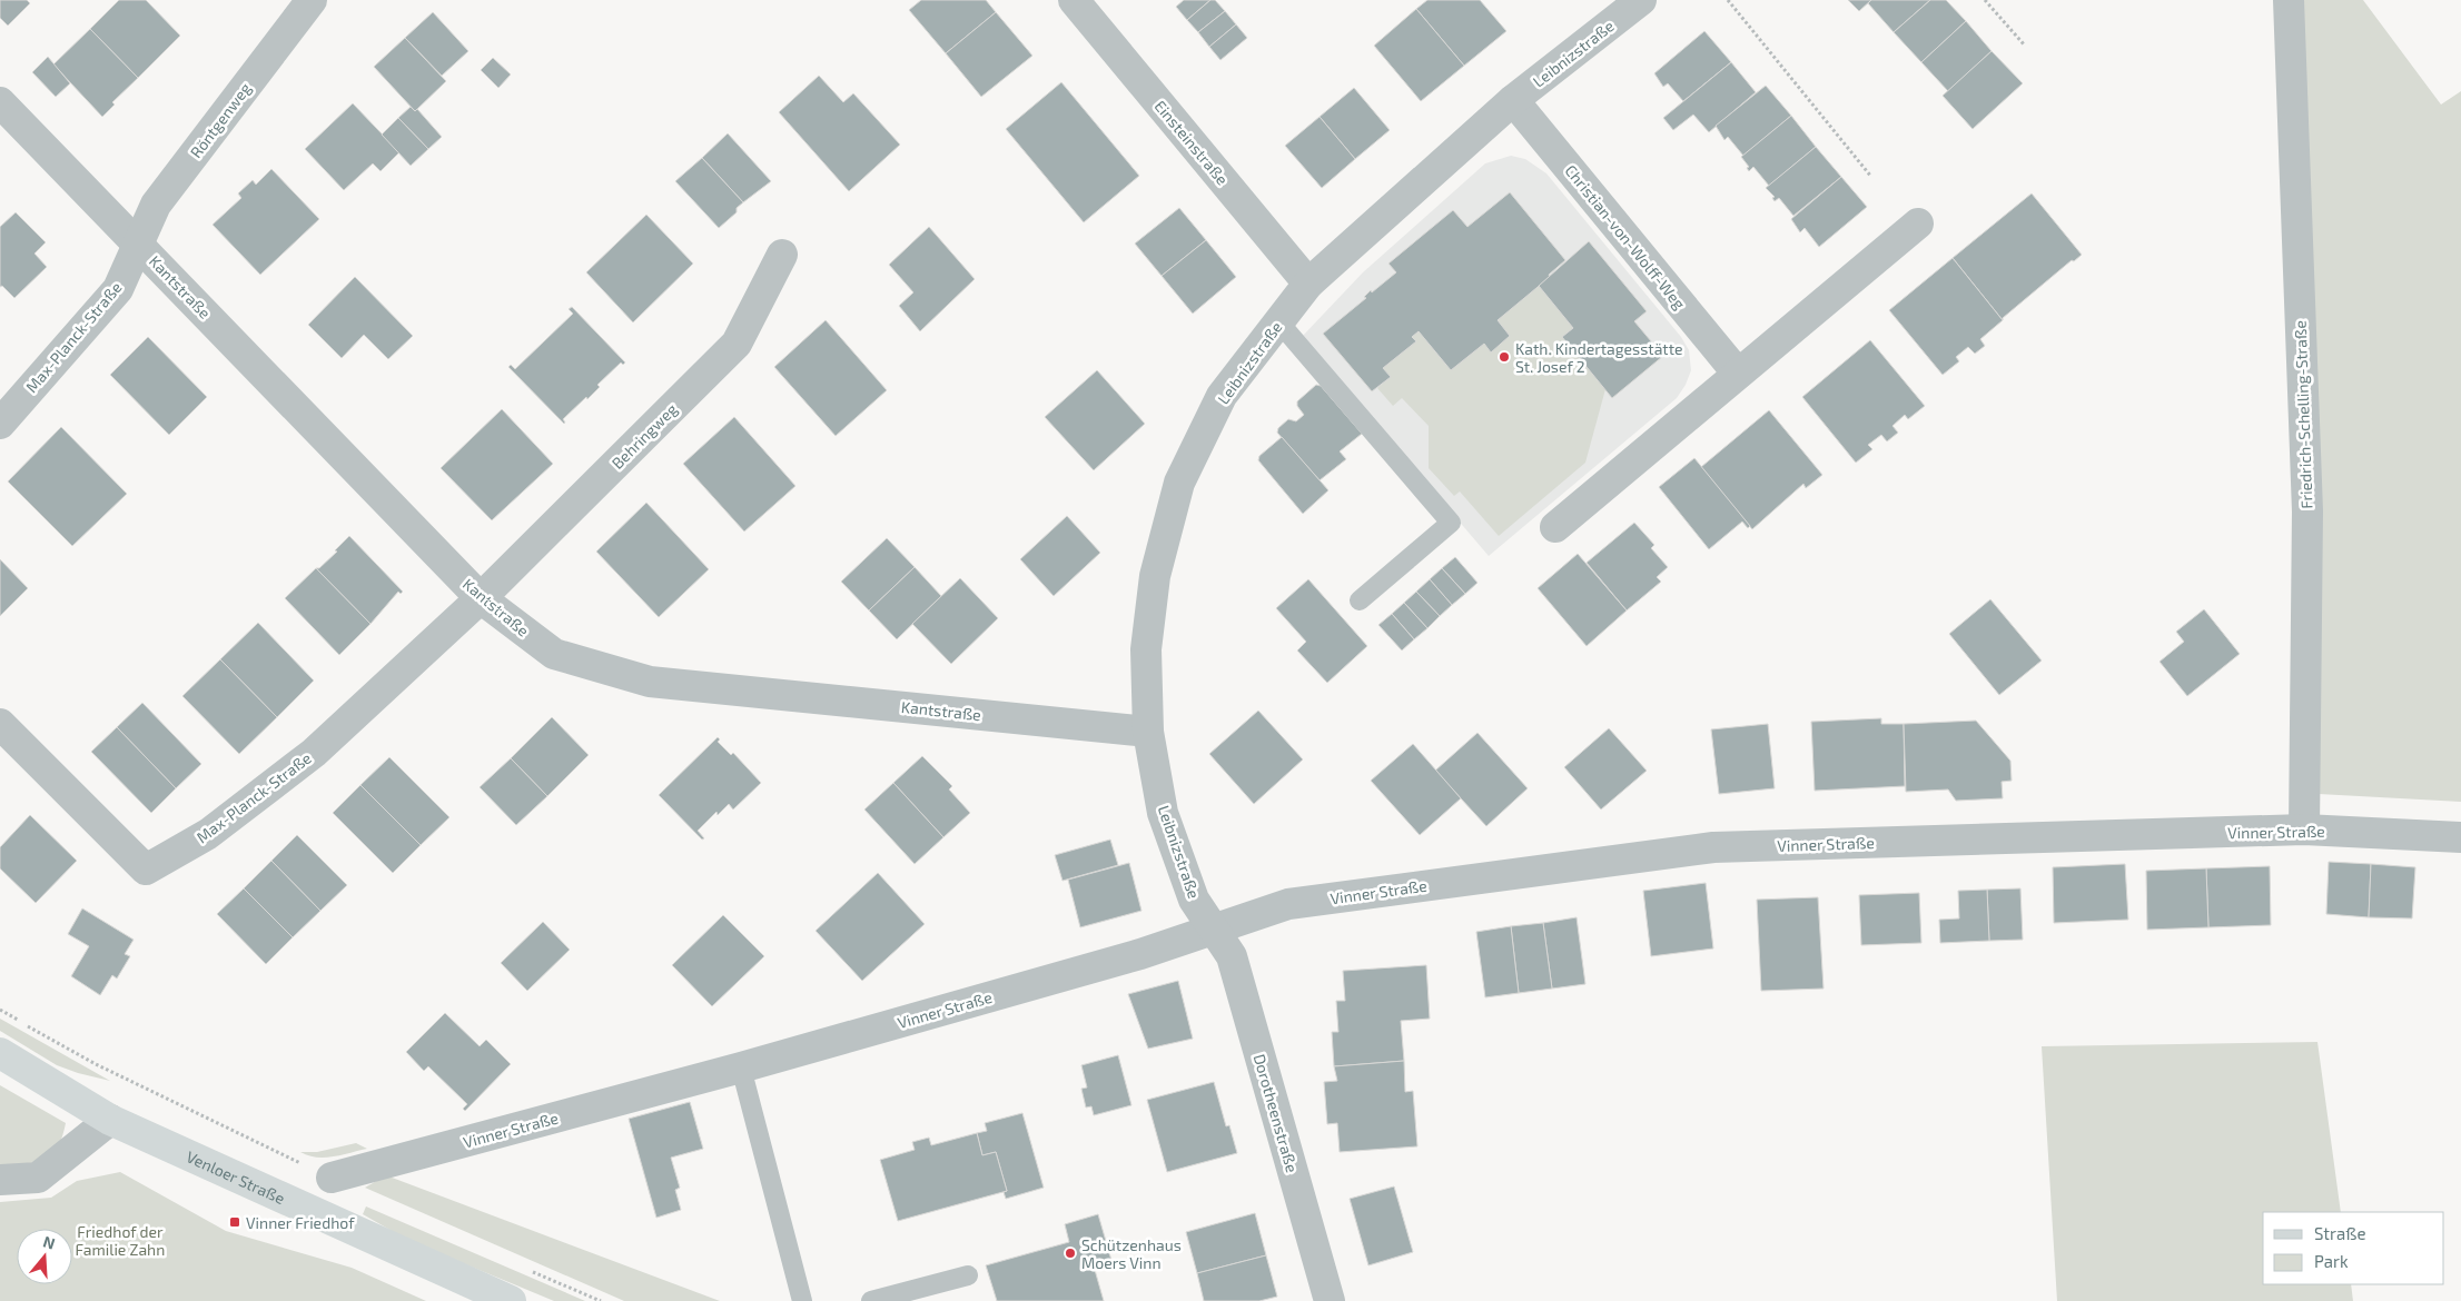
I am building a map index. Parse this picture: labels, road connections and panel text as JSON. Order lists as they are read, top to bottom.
{
  "streets": {
    "main road": ["Venloer Straße"],
    "street": [
      "Leibnizstraße",
      "Röntgenweg",
      "Einsteinstraße",
      "Christian-von-Wolff-Weg",
      "Kantstraße",
      "Max-Planck-Straße",
      "Friedrich-Schelling-Straße",
      "Behringweg",
      "Vinner Straße",
      "Dorotheenstraße"
    ]
  },
  "crossings": [
    ["Leibnizstraße", "Einsteinstraße"],
    ["Leibnizstraße", "Christian-von-Wolff-Weg"],
    ["Leibnizstraße", "Kantstraße"],
    ["Leibnizstraße", "Vinner Straße"],
    ["Leibnizstraße", "Dorotheenstraße"],
    ["Röntgenweg", "Kantstraße"],
    ["Röntgenweg", "Max-Planck-Straße"],
    ["Kantstraße", "Max-Planck-Straße"],
    ["Kantstraße", "Behringweg"],
    ["Max-Planck-Straße", "Behringweg"],
    ["Friedrich-Schelling-Straße", "Vinner Straße"],
    ["Vinner Straße", "Dorotheenstraße"]
  ],
  "parks": ["Friedhof der Familie Zahn"],
  "places": {
    "other": ["Kath. Kindertagesstätte St. Josef 2", "Schützenhaus Moers Vinn"],
    "transit": ["Vinner Friedhof"]
  },
  "legend": ["Straße", "Park"],
  "north": "top"
}
